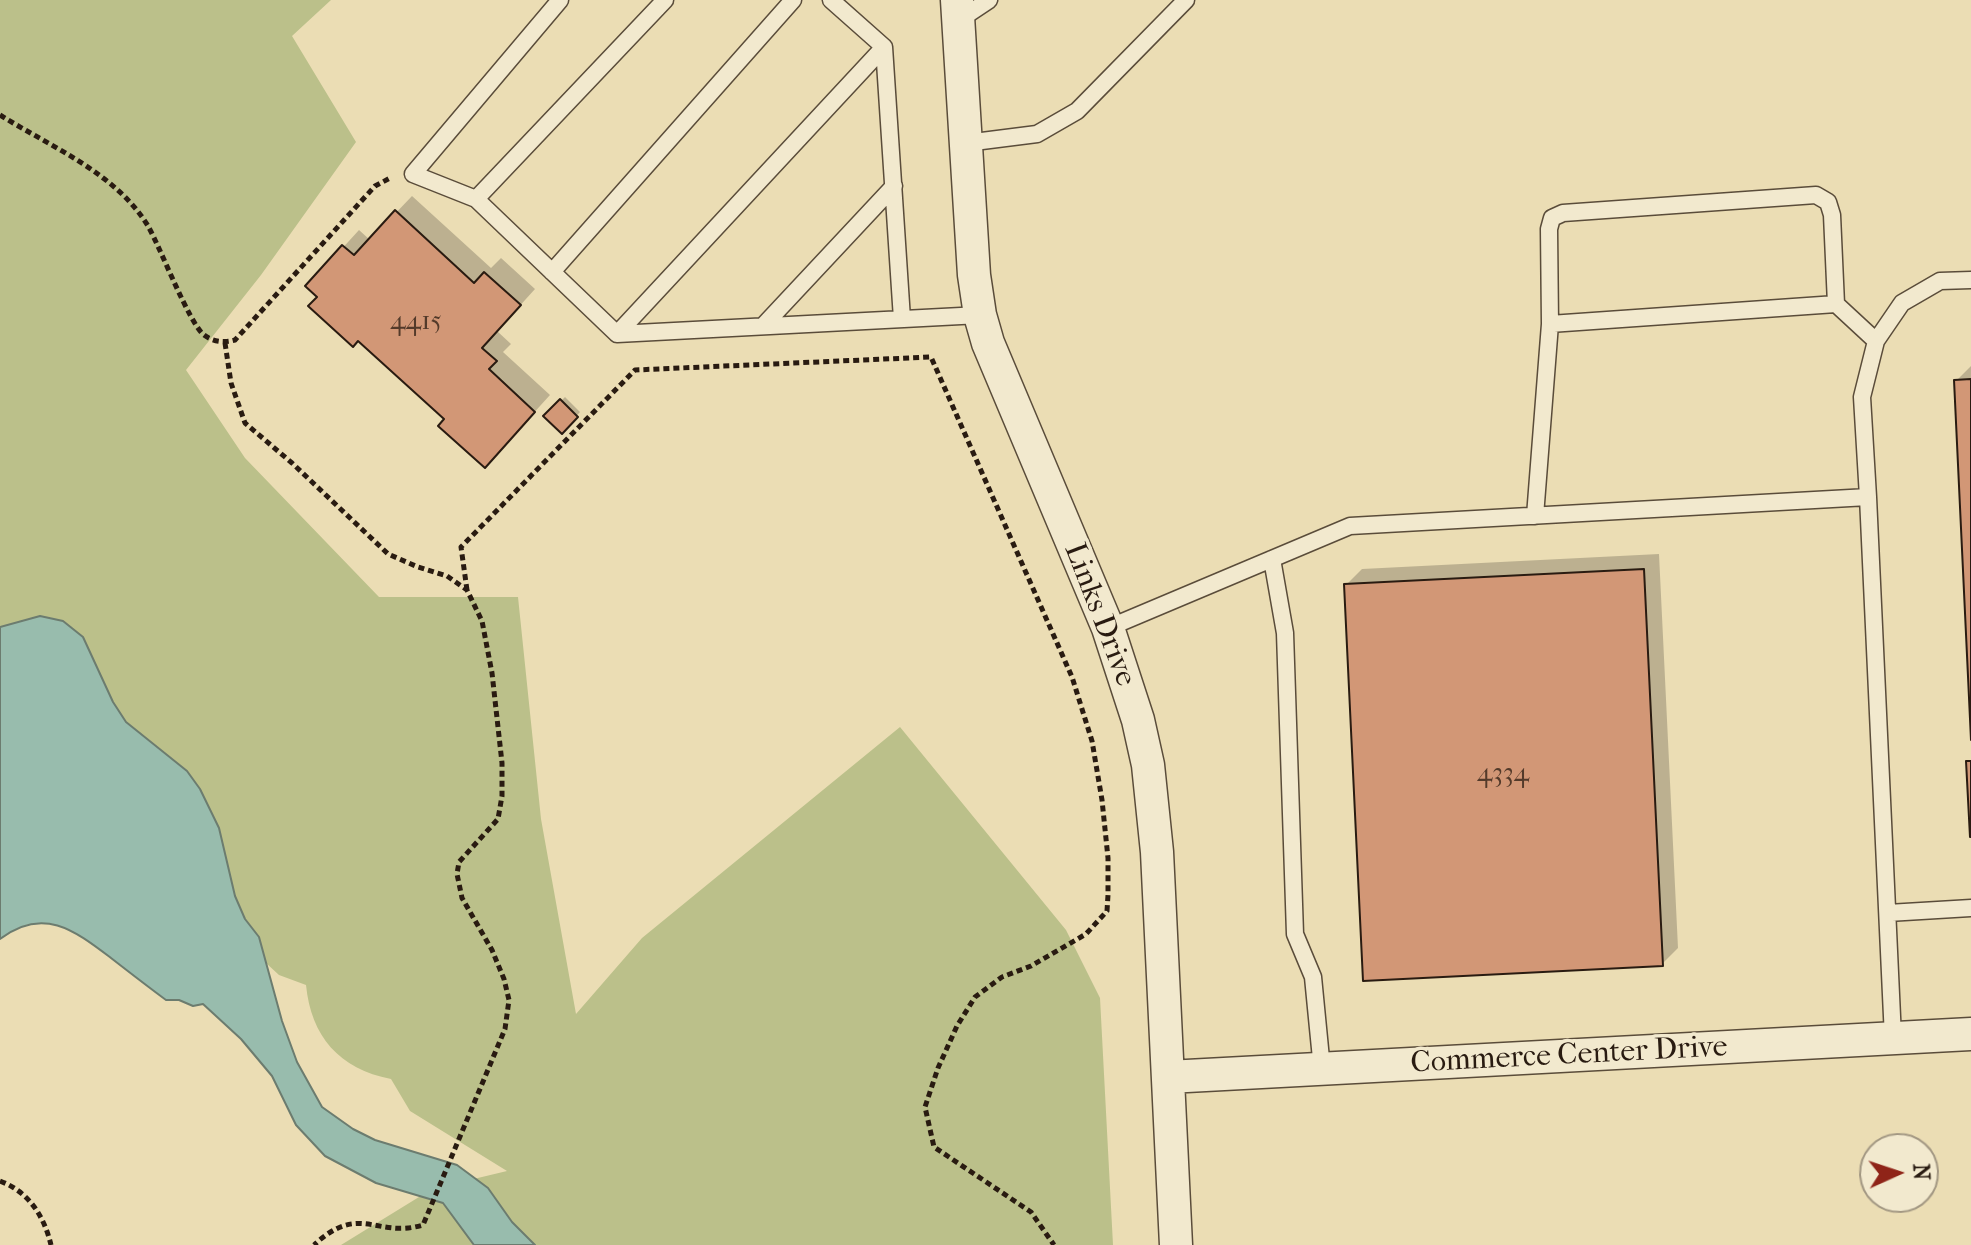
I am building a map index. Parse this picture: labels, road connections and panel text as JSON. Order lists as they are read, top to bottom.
{
  "streets": {
    "street": ["Links Drive", "Commerce Center Drive"]
  },
  "crossings": [
    ["Links Drive", "Commerce Center Drive"]
  ],
  "house_numbers": ["4415", "4334"],
  "north": "right"
}
